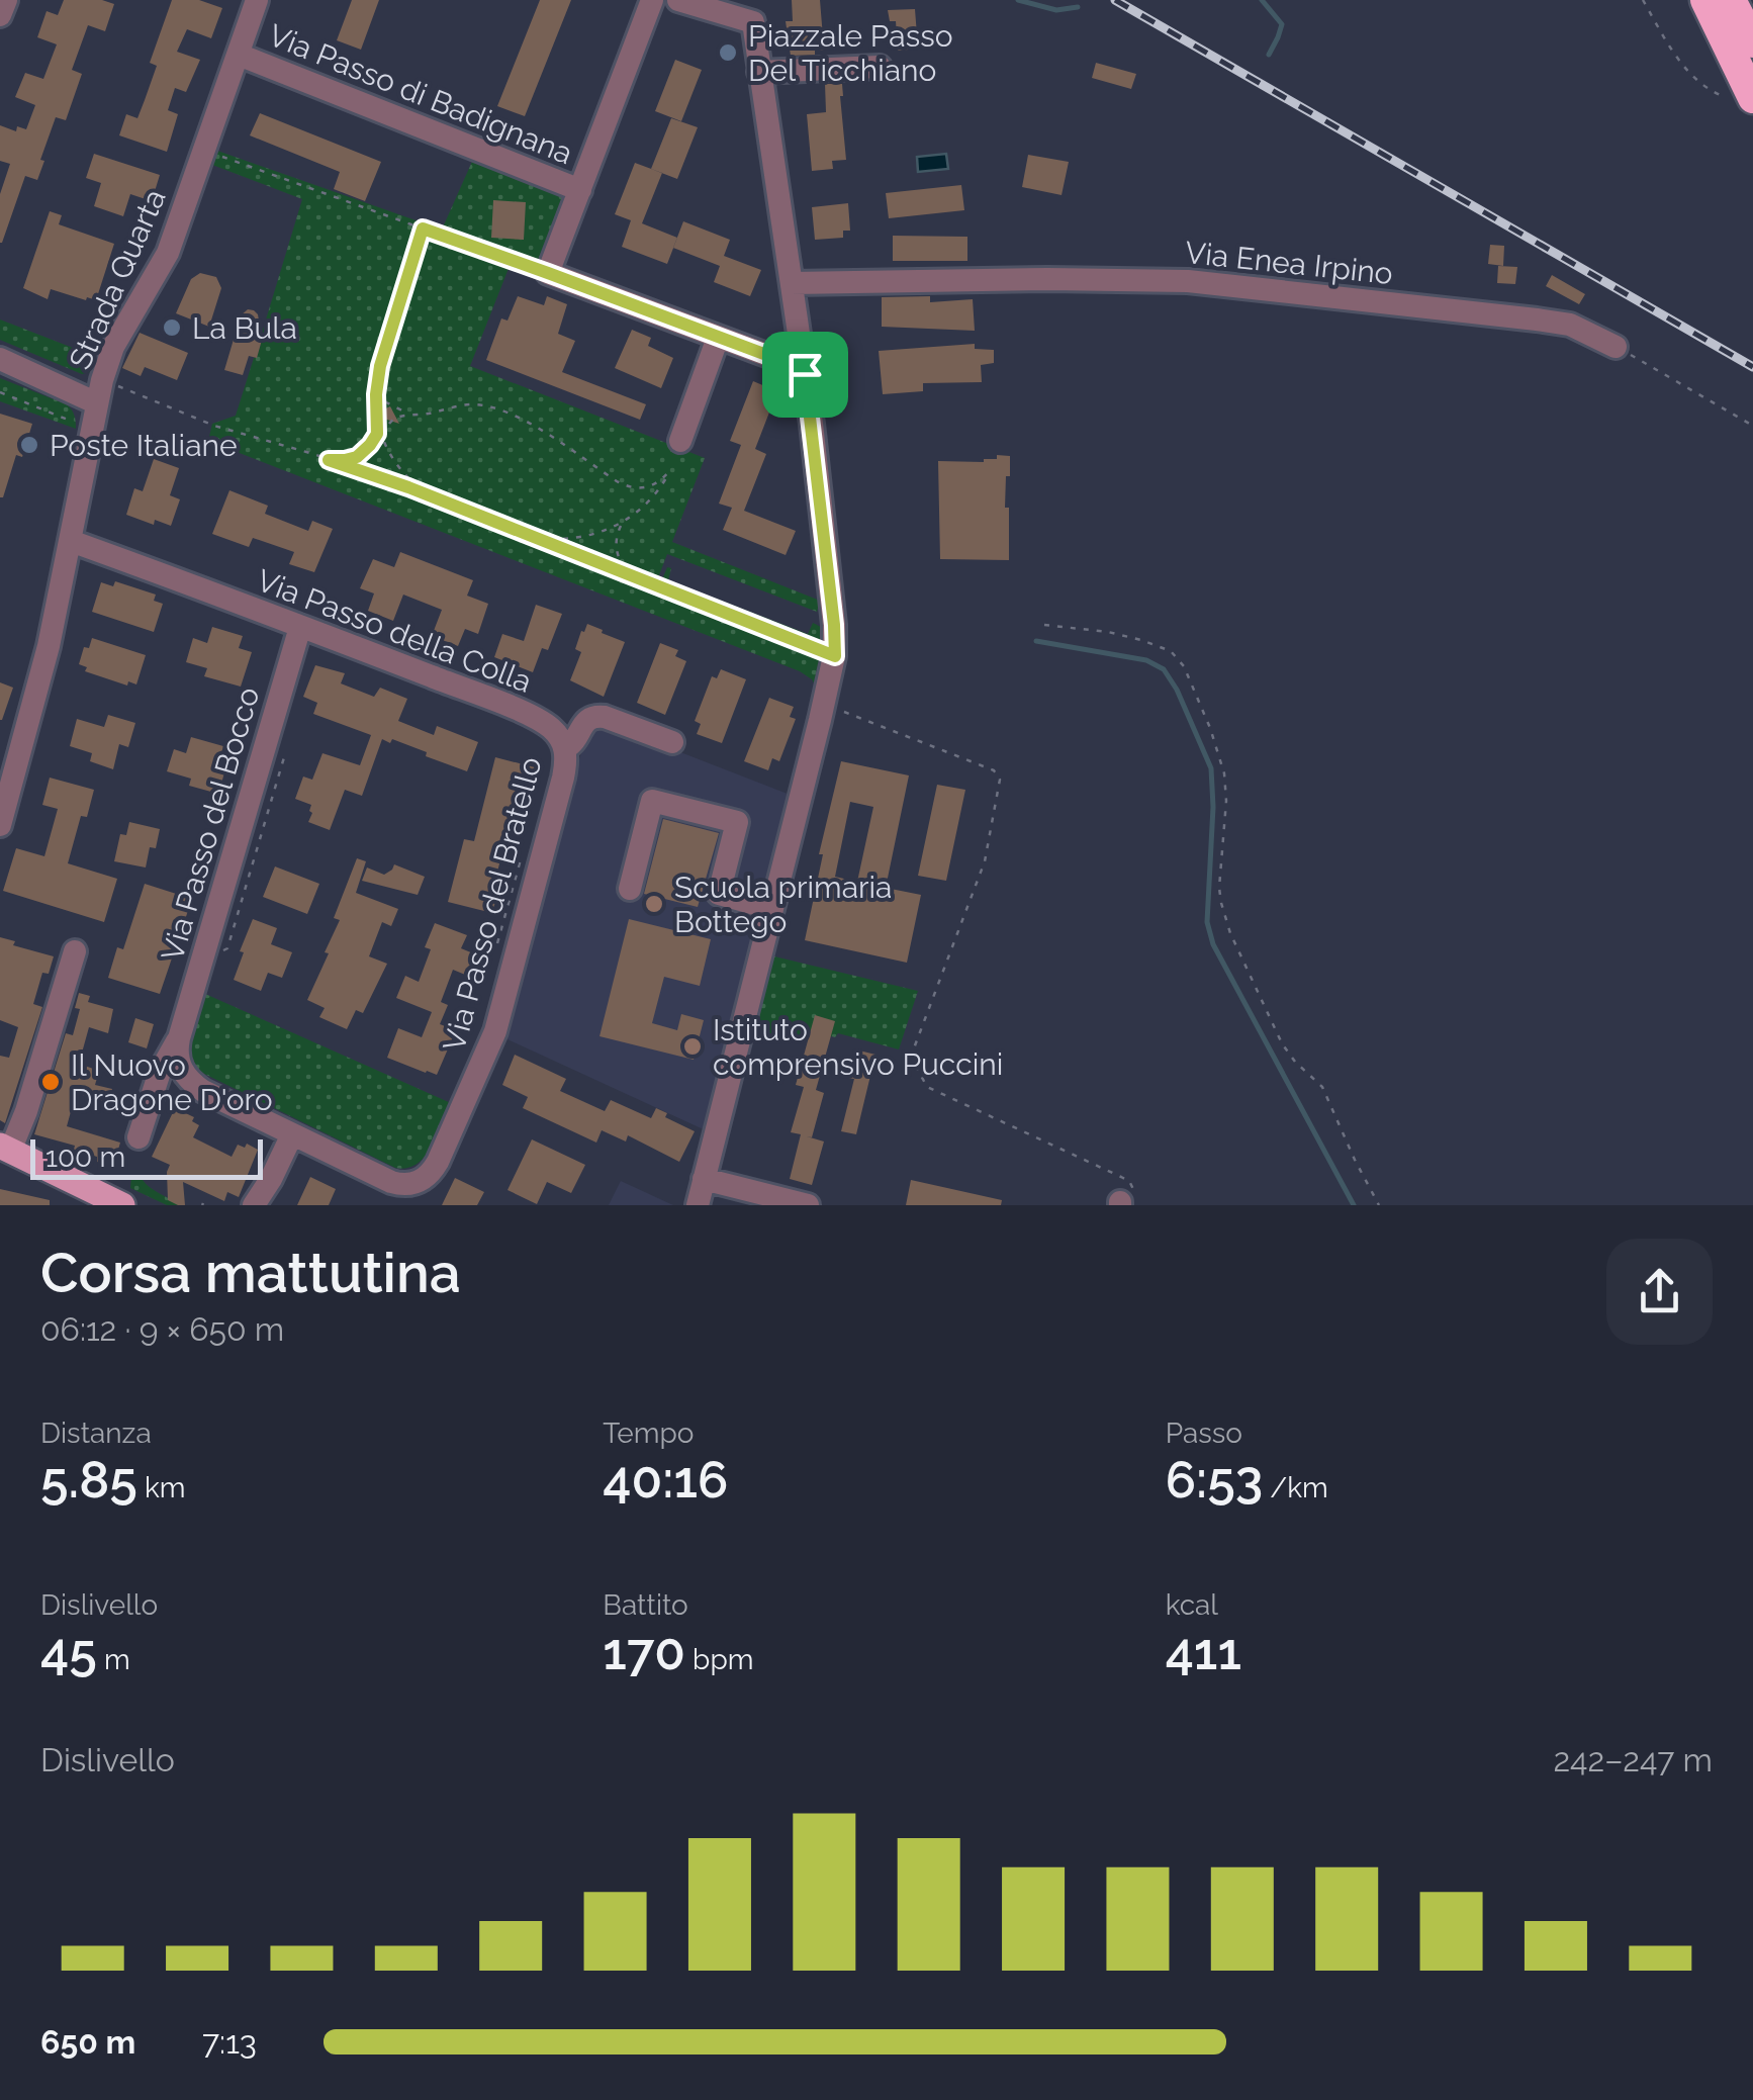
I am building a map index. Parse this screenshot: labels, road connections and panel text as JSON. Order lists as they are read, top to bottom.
{
  "streets": {
    "street": [
      "Via Passo di Badignana",
      "Via Enea Irpino",
      "Strada Quarta",
      "Via Passo della Colla",
      "Via Passo del Bocco",
      "Via Passo del Bratello"
    ]
  },
  "crossings": [
    ["Via Passo di Badignana", "Strada Quarta"],
    ["Strada Quarta", "Via Passo della Colla"],
    ["Via Passo della Colla", "Via Passo del Bocco"],
    ["Via Passo della Colla", "Via Passo del Bratello"],
    ["Via Passo del Bocco", "Via Passo del Bratello"]
  ],
  "places": [
    "Piazzale Passo Del Ticchiano",
    "La Bula",
    "Poste Italiane",
    "Scuola primaria Bottego",
    "Istituto comprensivo Puccini",
    "Il Nuovo Dragone D'oro"
  ],
  "scale_bar": "100 m",
  "page": {
    "scale": "100 m",
    "heading": ["Corsa mattutina", "06:12 · 9 × 650 m"],
    "stats": [
      ["Distanza", "5.85 km"],
      ["Tempo", "40:16"],
      ["Passo", "6:53 /km"],
      ["Dislivello", "45 m"],
      ["Battito", "170 bpm"],
      ["kcal", "411"]
    ],
    "chart": ["Dislivello", "242–247 m"],
    "list": [
      {
        "name": "650 m",
        "note": "7:13"
      }
    ]
  }
}
